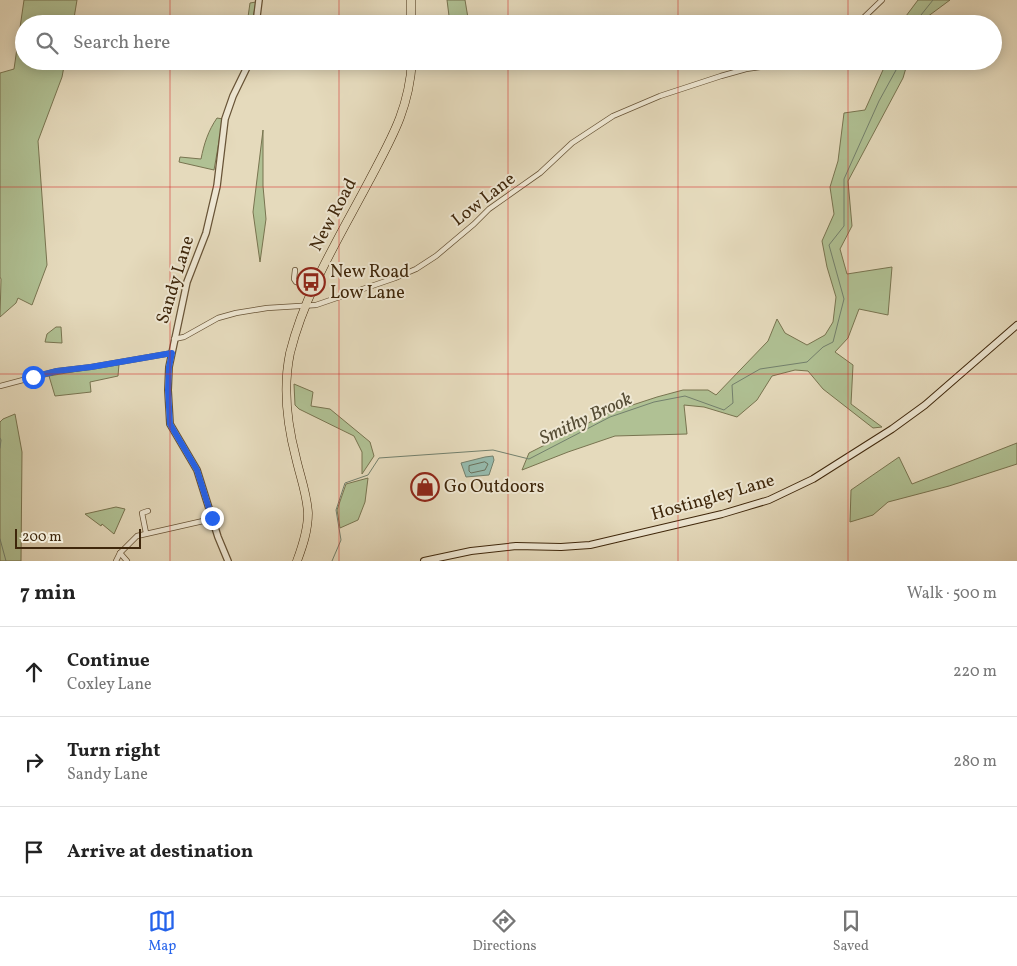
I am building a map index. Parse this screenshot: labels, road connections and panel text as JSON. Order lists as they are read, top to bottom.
{
  "streets": {
    "highway": ["New Road"],
    "main road": ["Hostingley Lane"],
    "street": ["Low Lane", "Sandy Lane"]
  },
  "crossings": [
    ["Low Lane", "New Road"],
    ["Low Lane", "Sandy Lane"]
  ],
  "water": ["Smithy Brook"],
  "places": {
    "bus stop": ["New Road Low Lane"],
    "shop": ["Go Outdoors"]
  },
  "scale_bar": "200 m",
  "page": {
    "search": "Search here",
    "scale": "200 m",
    "heading": ["7 min", "Walk · 500 m"],
    "list": [
      ["Continue", "Coxley Lane", "220 m"],
      ["Turn right", "Sandy Lane", "280 m"],
      "Arrive at destination"
    ],
    "nav": ["Map", "Directions", "Saved"]
  }
}
